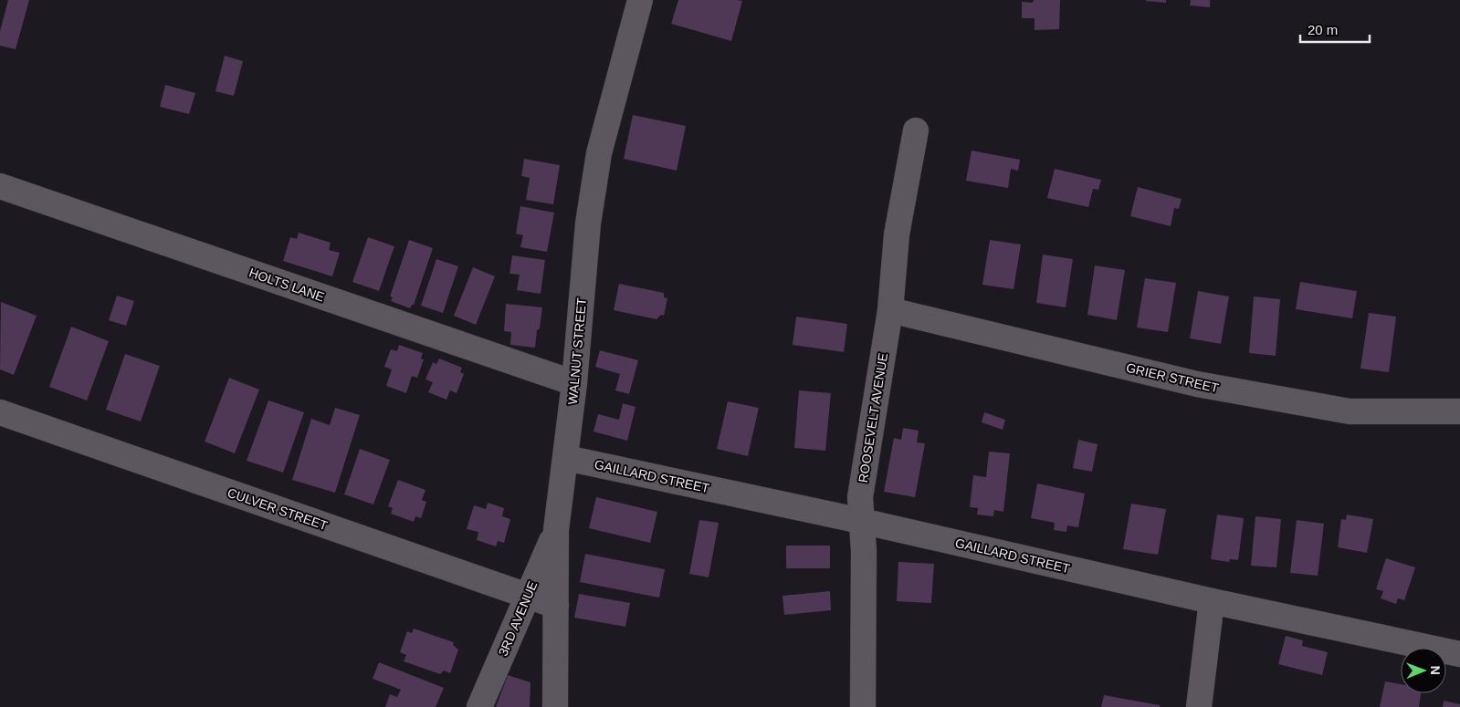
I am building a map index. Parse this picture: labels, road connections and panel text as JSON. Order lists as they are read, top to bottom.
{
  "streets": {
    "street": [
      "HOLTS LANE",
      "WALNUT STREET",
      "GRIER STREET",
      "ROOSEVELT AVENUE",
      "GAILLARD STREET",
      "CULVER STREET",
      "3RD AVENUE"
    ]
  },
  "crossings": [
    ["HOLTS LANE", "WALNUT STREET"],
    ["WALNUT STREET", "GAILLARD STREET"],
    ["WALNUT STREET", "CULVER STREET"],
    ["WALNUT STREET", "3RD AVENUE"],
    ["GRIER STREET", "ROOSEVELT AVENUE"],
    ["ROOSEVELT AVENUE", "GAILLARD STREET"],
    ["CULVER STREET", "3RD AVENUE"]
  ],
  "scale_bar": "20 m",
  "north": "right"
}
